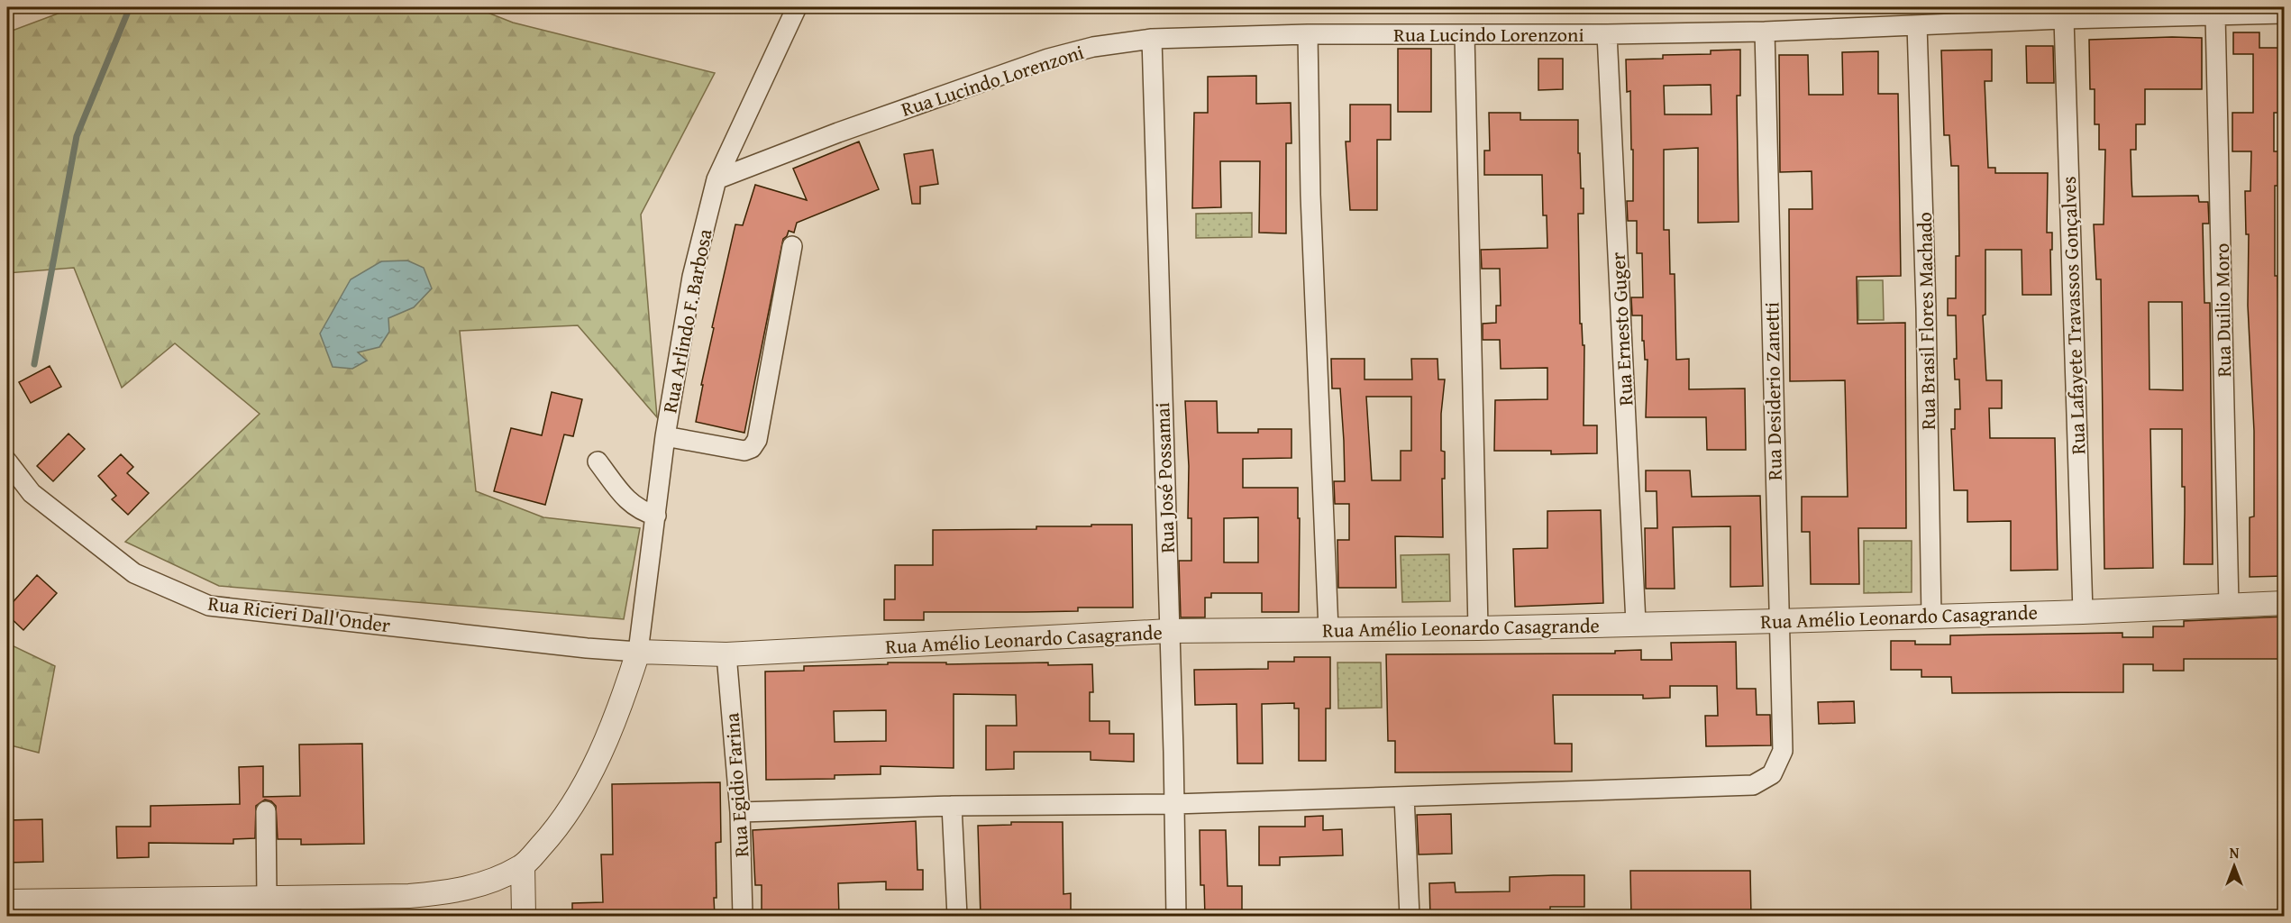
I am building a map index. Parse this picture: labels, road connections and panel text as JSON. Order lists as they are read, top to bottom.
{
  "streets": {
    "street": [
      "Rua Lucindo Lorenzoni",
      "Rua Duilio Moro",
      "Rua Lafayete Travassos Gonçalves",
      "Rua Arlindo F. Barbosa",
      "Rua Brasil Flores Machado",
      "Rua Ernesto Guger",
      "Rua Desiderio Zanetti",
      "Rua José Possamai",
      "Rua Ricieri Dall'Onder",
      "Rua Amélio Leonardo Casagrande",
      "Rua Egidio Farina"
    ]
  },
  "crossings": [
    ["Rua Lucindo Lorenzoni", "Rua Duilio Moro"],
    ["Rua Lucindo Lorenzoni", "Rua Lafayete Travassos Gonçalves"],
    ["Rua Lucindo Lorenzoni", "Rua Arlindo F. Barbosa"],
    ["Rua Lucindo Lorenzoni", "Rua Brasil Flores Machado"],
    ["Rua Lucindo Lorenzoni", "Rua Ernesto Guger"],
    ["Rua Lucindo Lorenzoni", "Rua Desiderio Zanetti"],
    ["Rua Lucindo Lorenzoni", "Rua José Possamai"],
    ["Rua Duilio Moro", "Rua Amélio Leonardo Casagrande"],
    ["Rua Lafayete Travassos Gonçalves", "Rua Amélio Leonardo Casagrande"],
    ["Rua Arlindo F. Barbosa", "Rua Ricieri Dall'Onder"],
    ["Rua Arlindo F. Barbosa", "Rua Amélio Leonardo Casagrande"],
    ["Rua Brasil Flores Machado", "Rua Amélio Leonardo Casagrande"],
    ["Rua Ernesto Guger", "Rua Amélio Leonardo Casagrande"],
    ["Rua Desiderio Zanetti", "Rua Amélio Leonardo Casagrande"],
    ["Rua José Possamai", "Rua Amélio Leonardo Casagrande"],
    ["Rua Ricieri Dall'Onder", "Rua Amélio Leonardo Casagrande"],
    ["Rua Amélio Leonardo Casagrande", "Rua Egidio Farina"]
  ],
  "north": "top"
}
